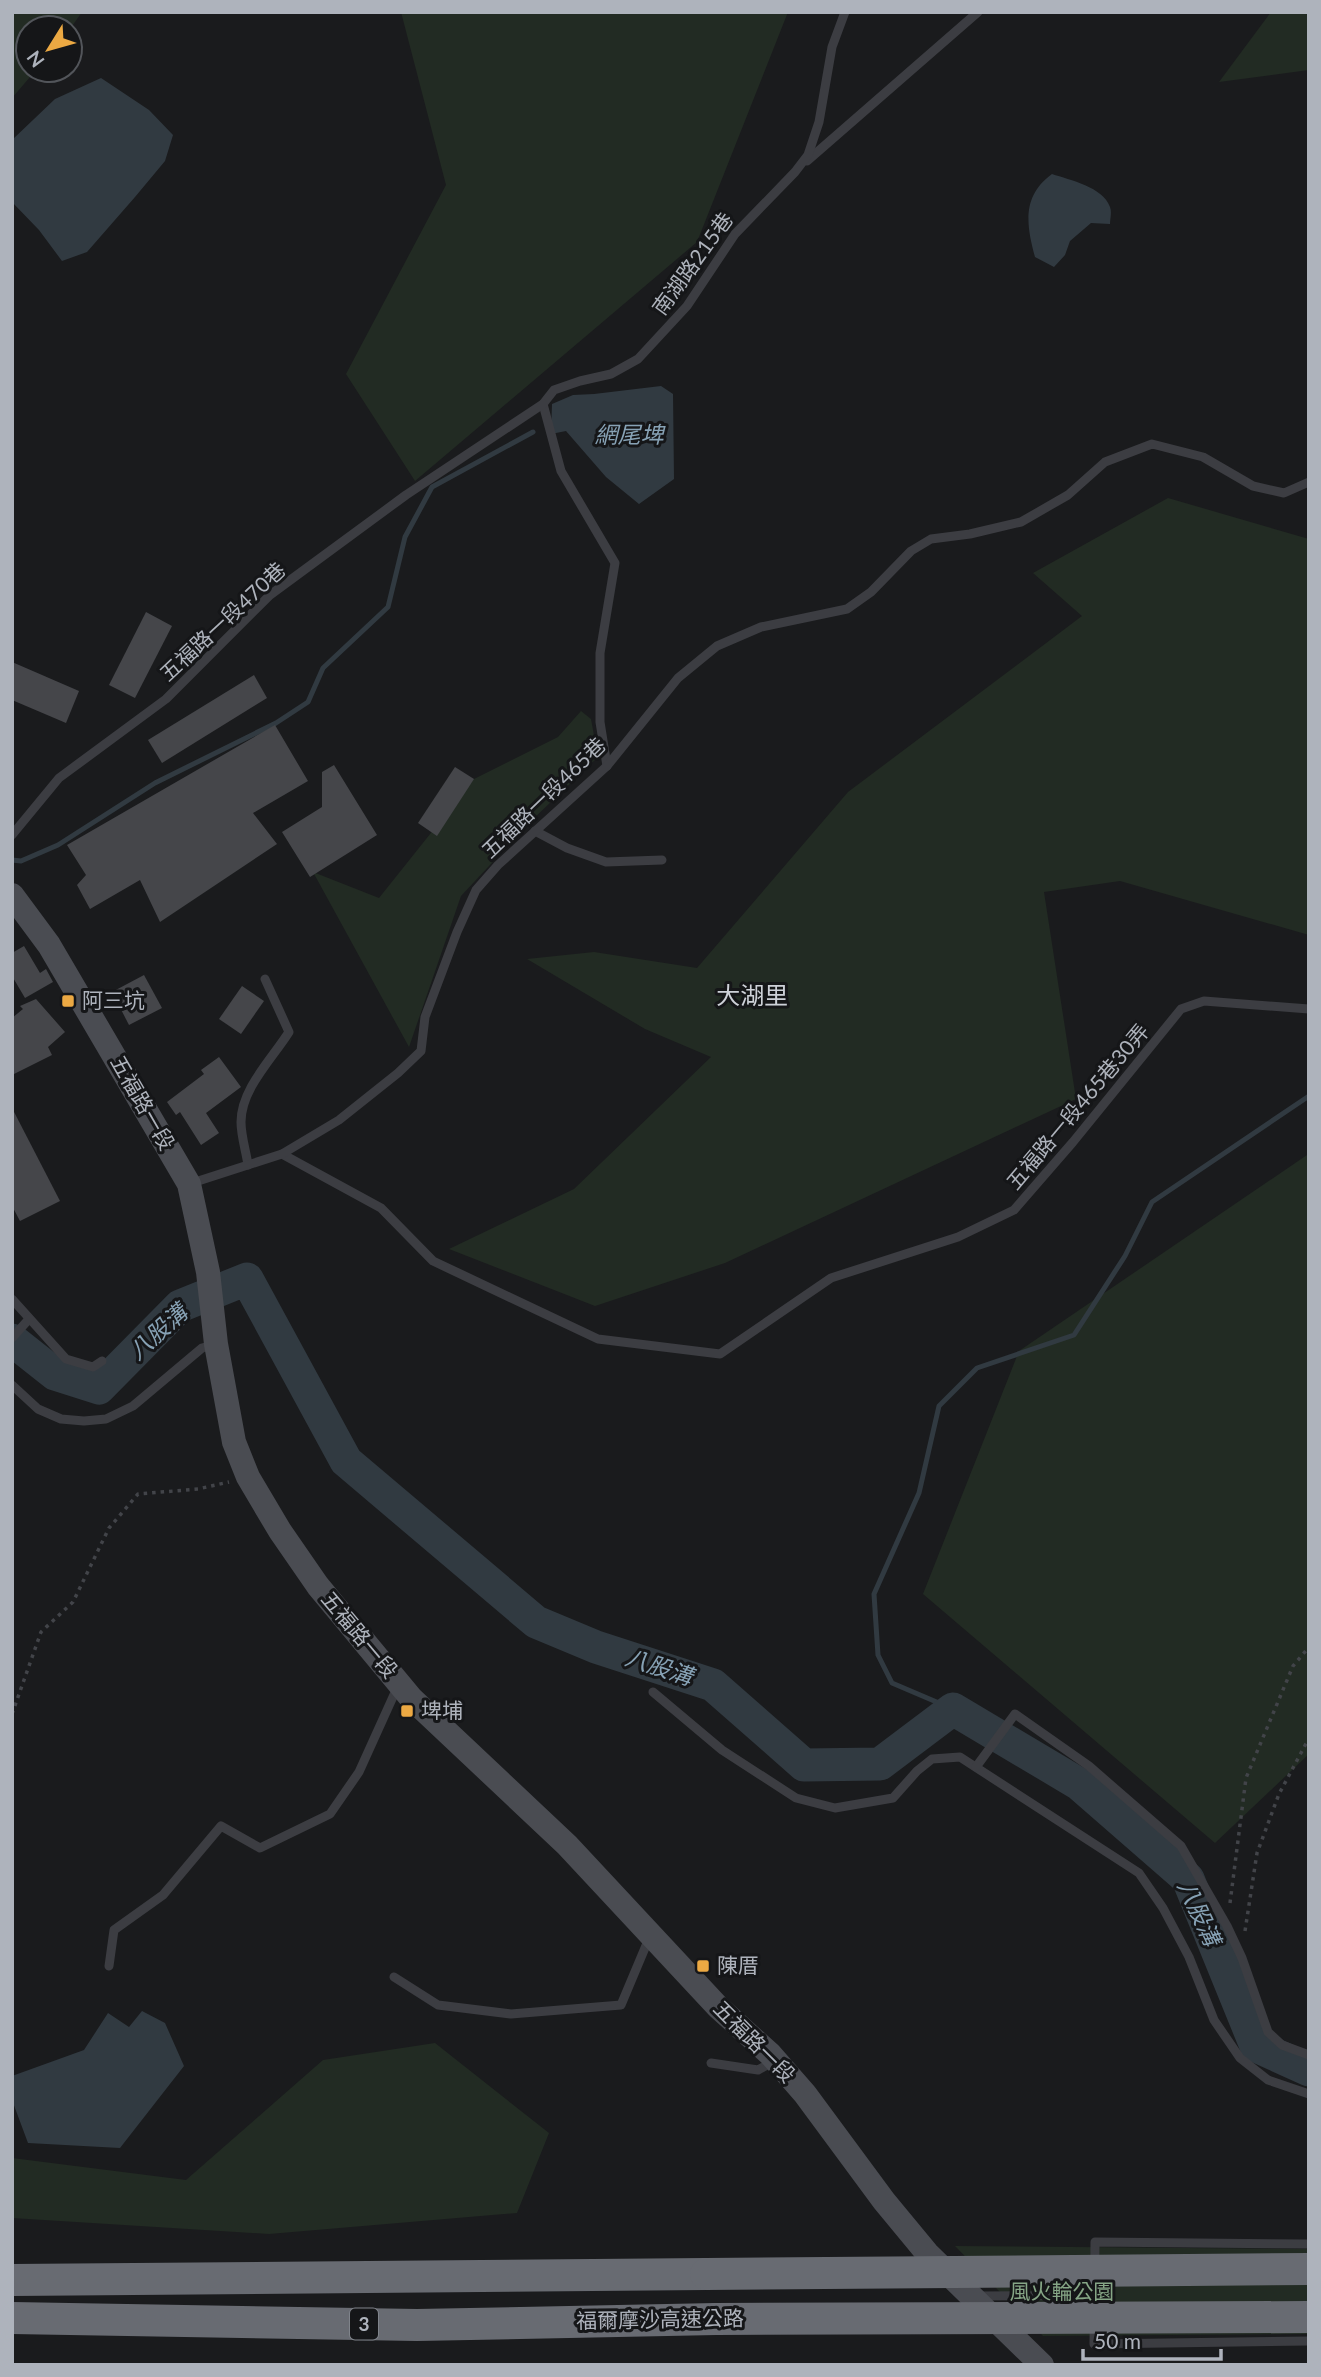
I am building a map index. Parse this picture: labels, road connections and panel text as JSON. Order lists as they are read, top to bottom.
{
  "streets": {
    "highway": ["福爾摩沙高速公路", "3"],
    "main road": ["五福路一段"],
    "lane": [
      "南湖路215巷",
      "五福路一段470巷",
      "五福路一段465巷",
      "五福路一段465巷30弄"
    ]
  },
  "crossings": [
    ["南湖路215巷", "五福路一段470巷"],
    ["五福路一段465巷", "五福路一段"],
    ["五福路一段465巷", "五福路一段465巷30弄"]
  ],
  "districts": ["大湖里"],
  "water": ["網尾埤", "八股溝"],
  "parks": ["風火輪公園"],
  "places": {
    "transit": ["阿三坑", "埤埔", "陳厝"]
  },
  "scale_bar": "50 m",
  "north": "bottom left"
}
